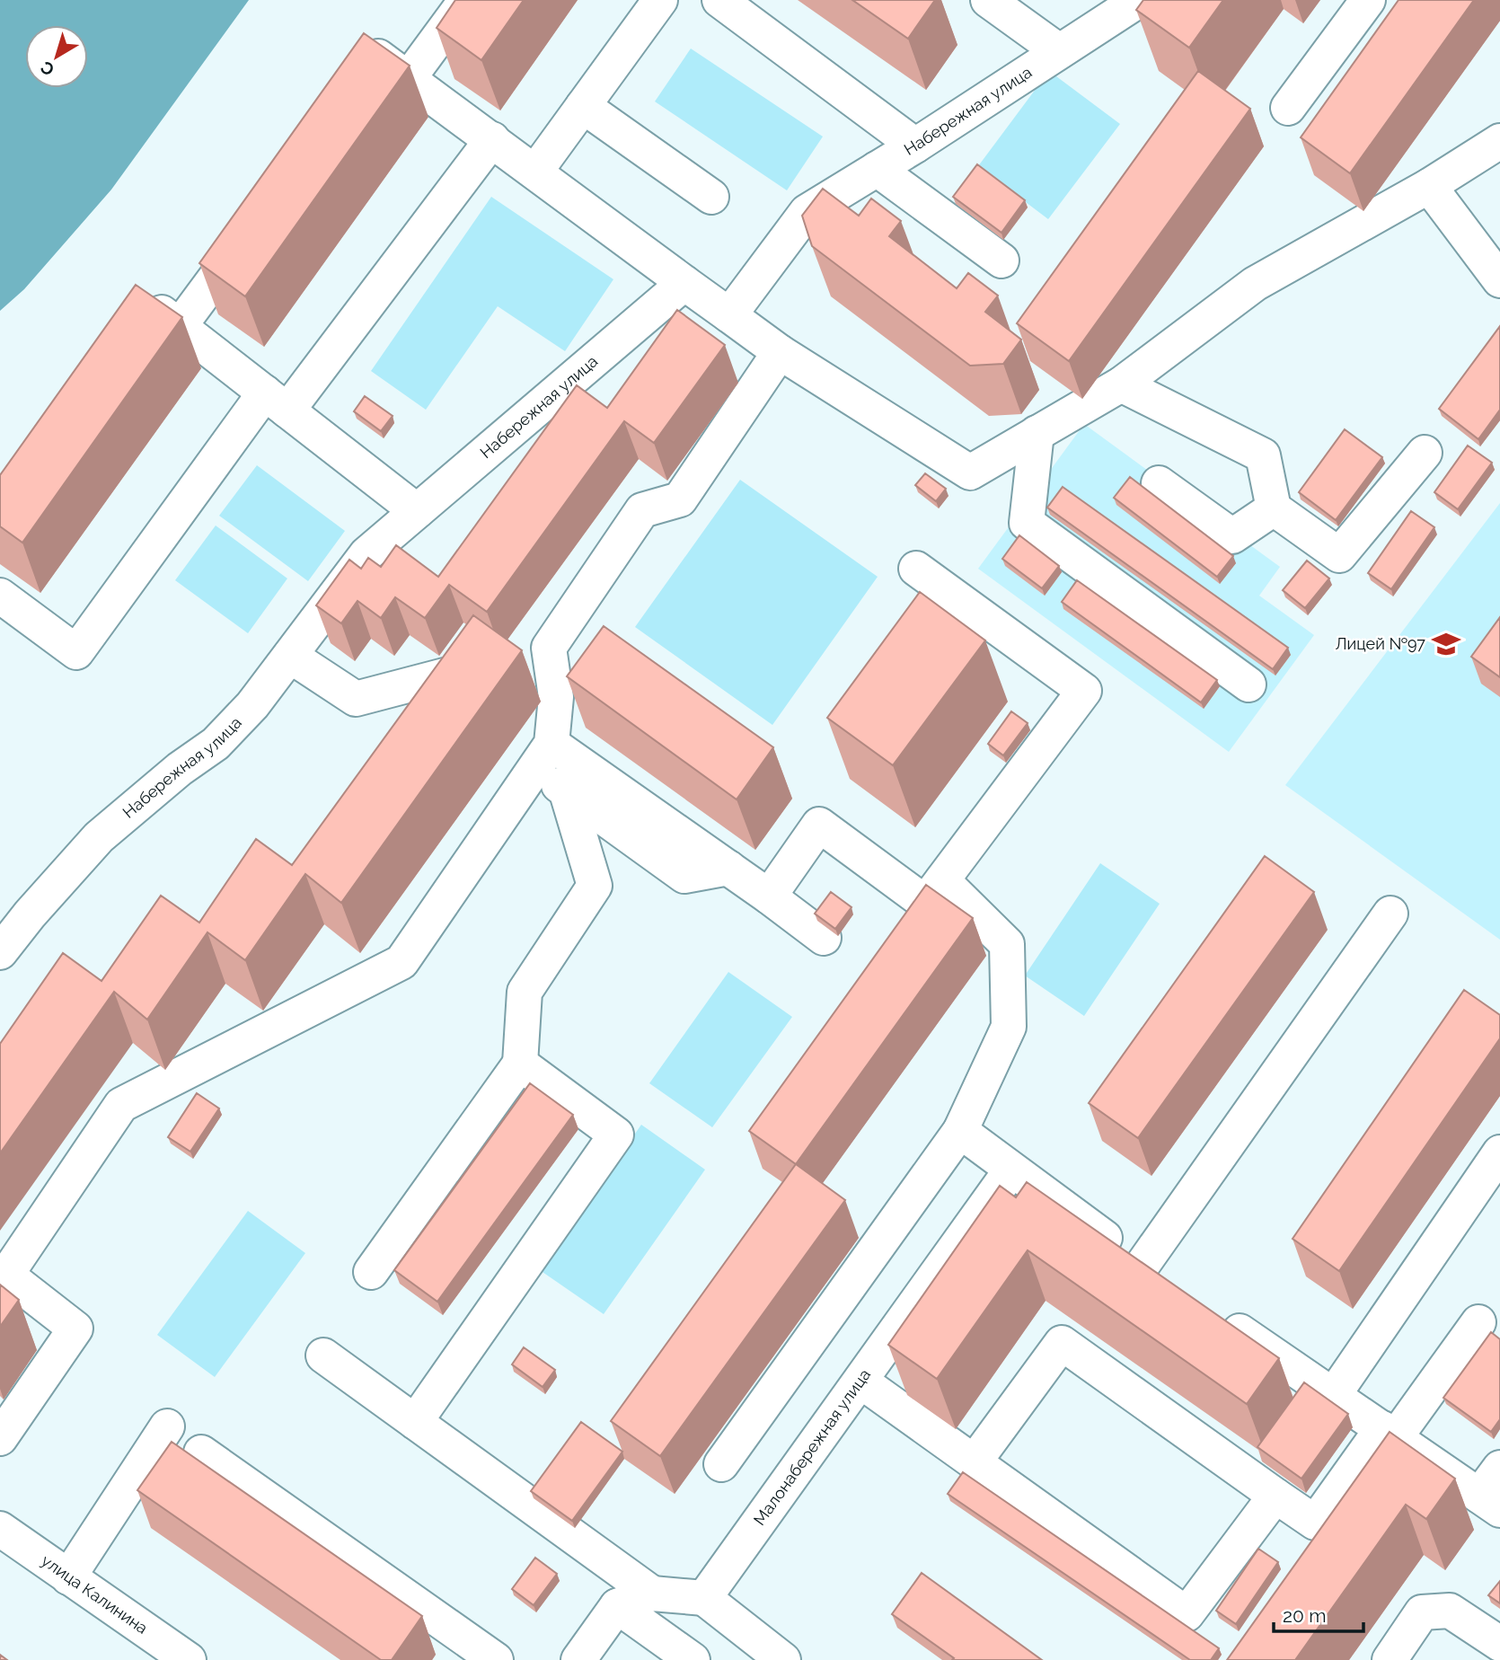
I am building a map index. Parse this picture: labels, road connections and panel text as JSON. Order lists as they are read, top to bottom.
{
  "streets": {
    "street": ["Набережная улица", "Малонабережная улица", "улица Калинина"]
  },
  "places": {
    "school or university": ["Лицей №97"]
  },
  "scale_bar": "20 m",
  "north": "bottom left"
}
